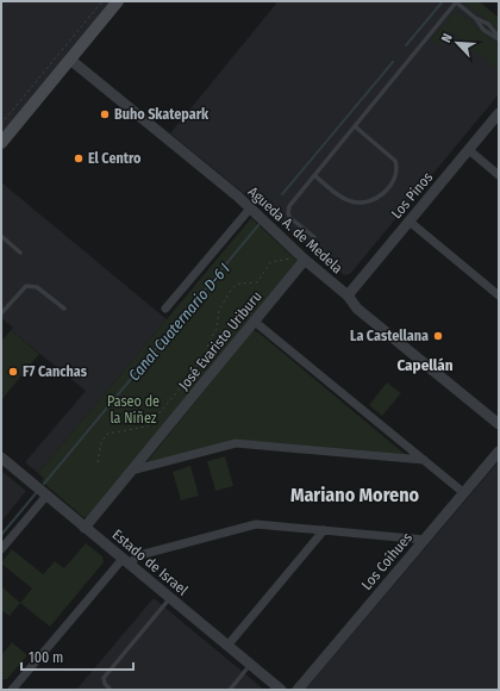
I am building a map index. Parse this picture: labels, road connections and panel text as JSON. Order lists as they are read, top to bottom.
{
  "streets": {
    "street": [
      "Los Pinos",
      "Agueda A. de Medela",
      "José Evaristo Uriburu",
      "Los Coíhues",
      "Estado de Israel"
    ]
  },
  "crossings": [
    ["Los Pinos", "Agueda A. de Medela"],
    ["Agueda A. de Medela", "José Evaristo Uriburu"],
    ["José Evaristo Uriburu", "Estado de Israel"]
  ],
  "districts": ["Capellán", "Mariano Moreno"],
  "water": ["Canal Cuaternario D-6 I"],
  "parks": ["Paseo de la Niñez"],
  "places": [
    "Buho Skatepark",
    "El Centro",
    "La Castellana",
    "F7 Canchas"
  ],
  "scale_bar": "100 m",
  "north": "top left"
}
